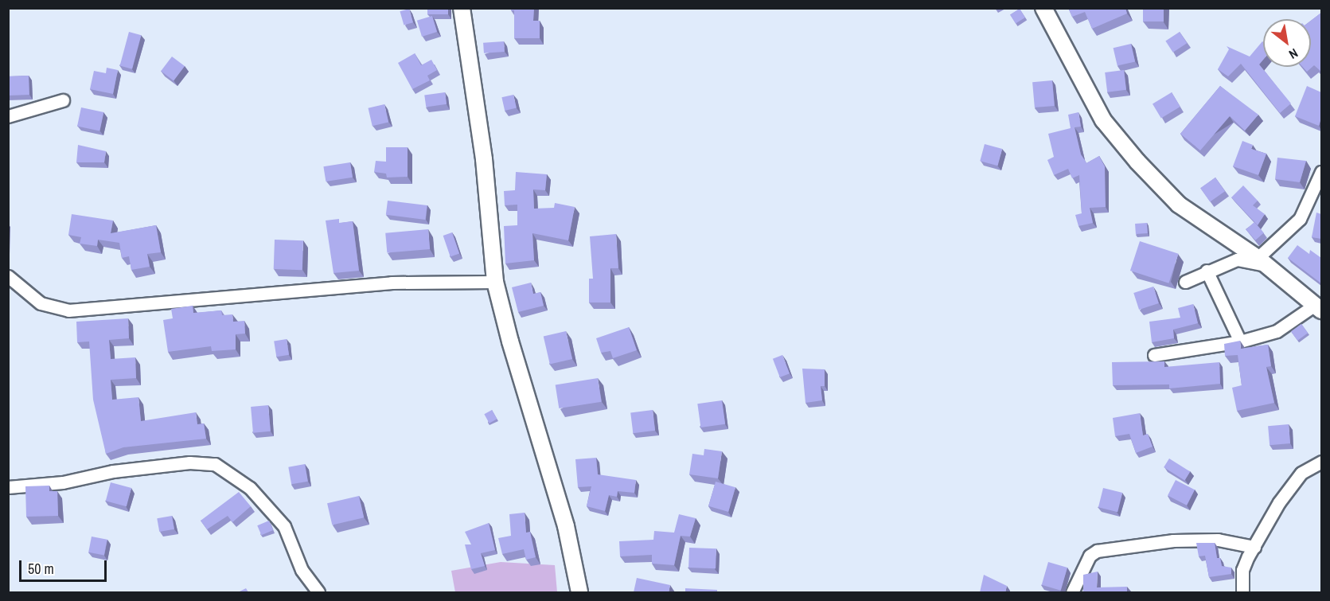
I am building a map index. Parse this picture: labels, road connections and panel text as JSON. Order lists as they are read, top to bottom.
{
  "scale_bar": "50 m",
  "north": "bottom right"
}
